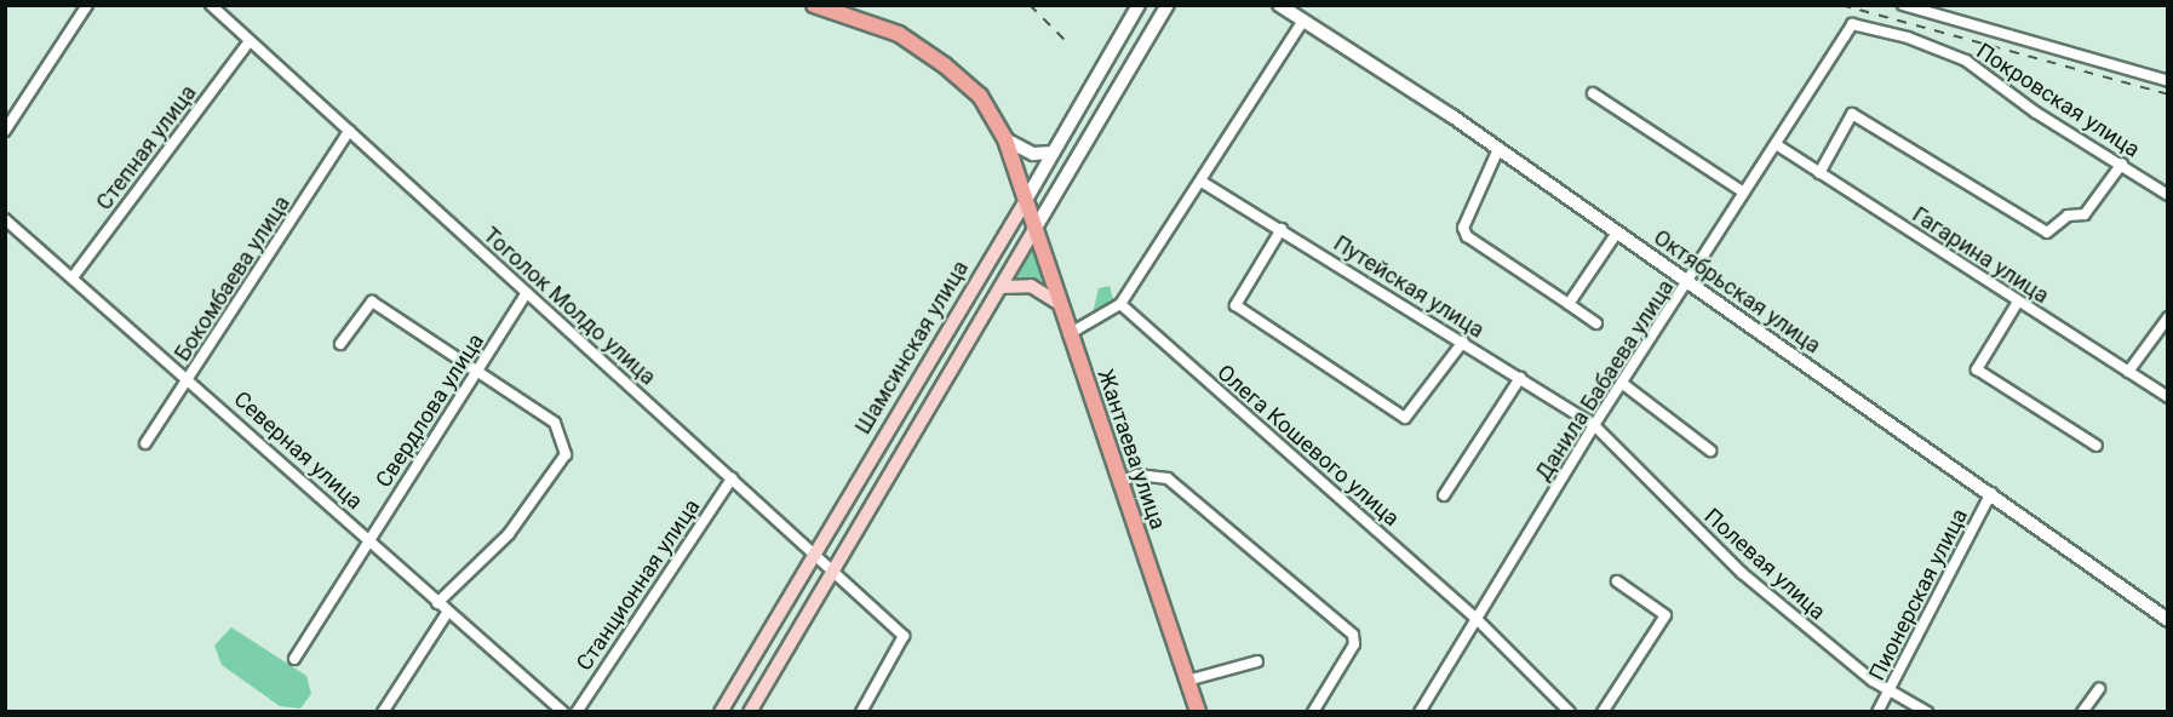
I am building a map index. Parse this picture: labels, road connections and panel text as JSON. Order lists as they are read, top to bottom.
{
  "streets": {
    "main road": ["Шамсинская улица", "Жантаева улица"],
    "street": [
      "Покровская улица",
      "Степная улица",
      "Гагарина улица",
      "Бокомбаева улица",
      "Путейская улица",
      "Октябрьская улица",
      "Тоголок Молдо улица",
      "Данила Бабаева улица",
      "Свердлова улица",
      "Олега Кошевого улица",
      "Северная улица",
      "Полевая улица",
      "Станционная улица",
      "Пионерская улица"
    ]
  },
  "crossings": [
    ["Покровская улица", "Данила Бабаева улица"],
    ["Степная улица", "Тоголок Молдо улица"],
    ["Степная улица", "Северная улица"],
    ["Гагарина улица", "Данила Бабаева улица"],
    ["Бокомбаева улица", "Тоголок Молдо улица"],
    ["Бокомбаева улица", "Северная улица"],
    ["Путейская улица", "Данила Бабаева улица"],
    ["Путейская улица", "Полевая улица"],
    ["Октябрьская улица", "Данила Бабаева улица"],
    ["Октябрьская улица", "Пионерская улица"],
    ["Тоголок Молдо улица", "Шамсинская улица"],
    ["Тоголок Молдо улица", "Свердлова улица"],
    ["Тоголок Молдо улица", "Станционная улица"],
    ["Шамсинская улица", "Жантаева улица"],
    ["Данила Бабаева улица", "Олега Кошевого улица"],
    ["Данила Бабаева улица", "Полевая улица"],
    ["Свердлова улица", "Северная улица"],
    ["Полевая улица", "Пионерская улица"]
  ]
}
